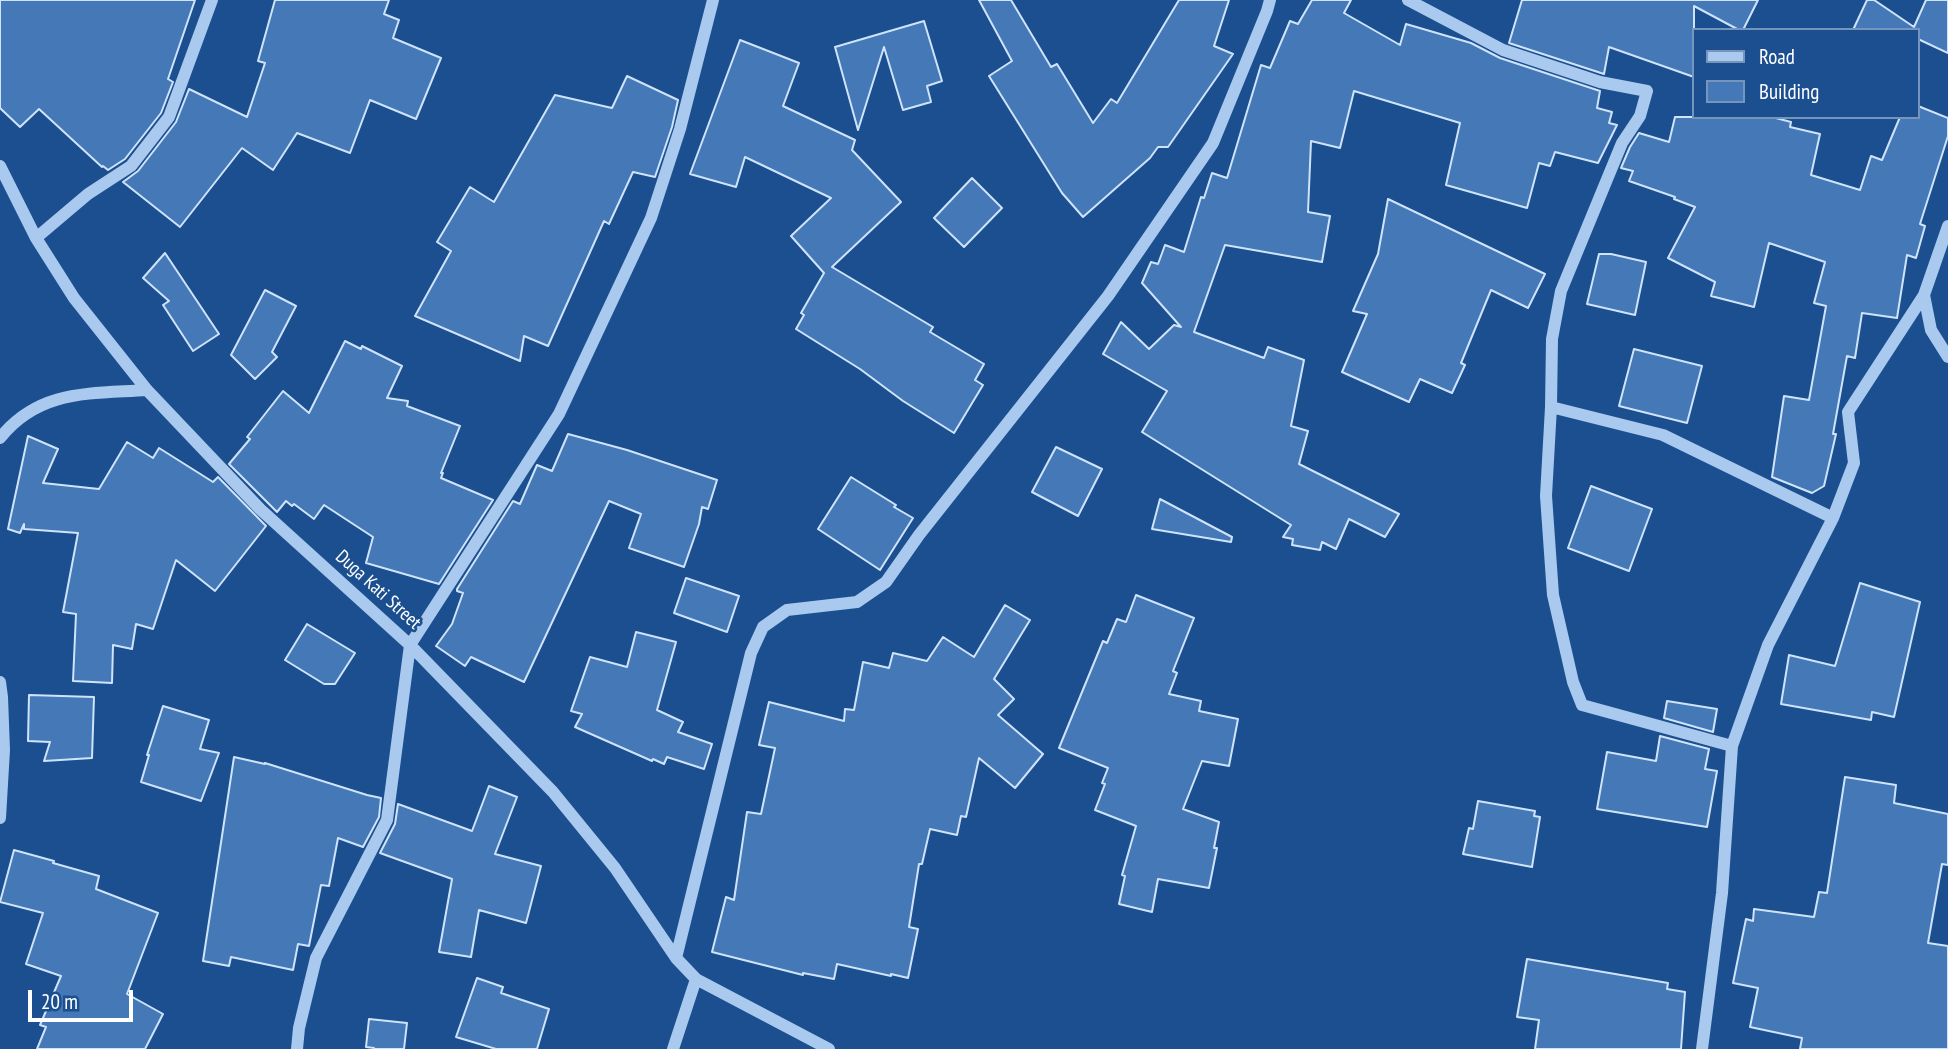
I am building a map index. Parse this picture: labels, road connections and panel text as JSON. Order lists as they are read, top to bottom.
{
  "streets": {
    "street": ["Duga Kati Street"]
  },
  "legend": ["Road", "Building"],
  "scale_bar": "20 m"
}
